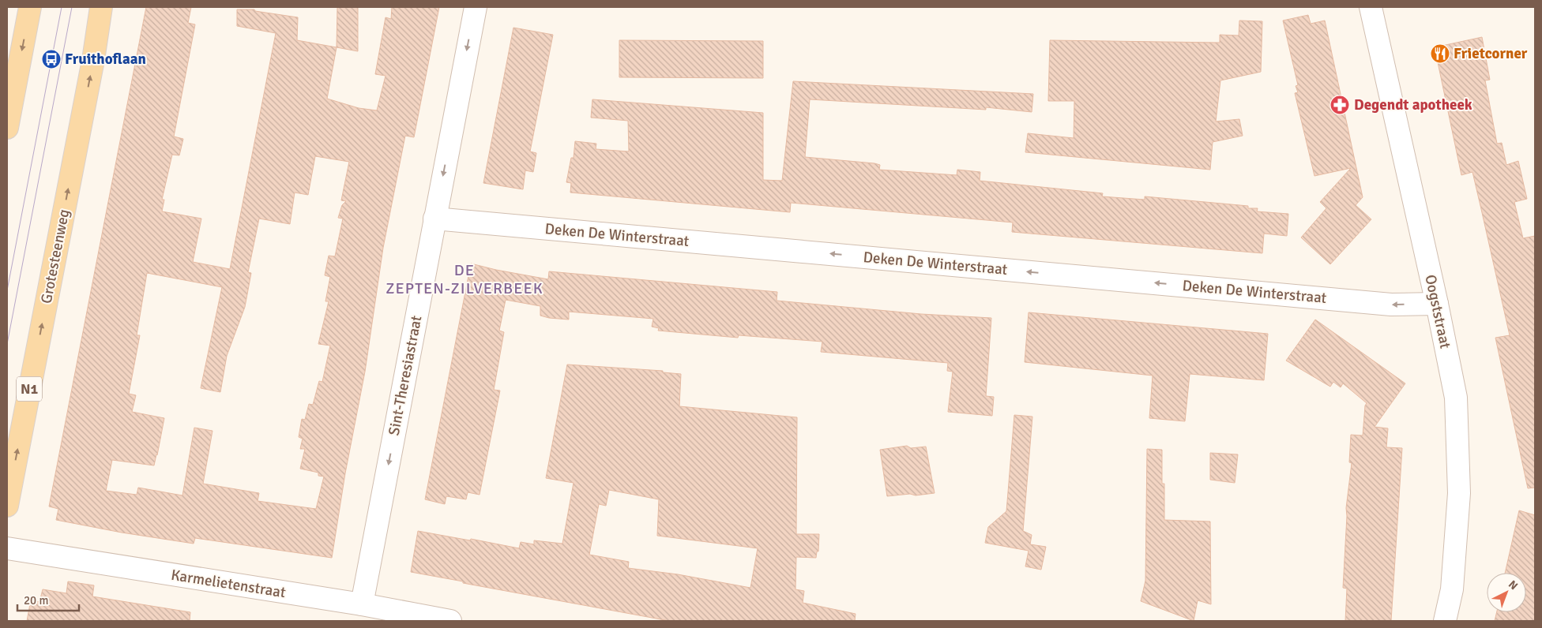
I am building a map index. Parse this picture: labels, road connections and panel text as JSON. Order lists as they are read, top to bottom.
{
  "streets": {
    "main road": ["Grotesteenweg", "N1"],
    "street": [
      "Deken De Winterstraat",
      "Oogststraat",
      "Sint-Theresiastraat",
      "Karmelietenstraat"
    ]
  },
  "crossings": [
    ["Deken De Winterstraat", "Oogststraat"],
    ["Deken De Winterstraat", "Sint-Theresiastraat"],
    ["Sint-Theresiastraat", "Karmelietenstraat"]
  ],
  "one_way": ["Deken De Winterstraat", "Grotesteenweg", "Sint-Theresiastraat"],
  "districts": ["DE ZEPTEN-ZILVERBEEK"],
  "places": {
    "restaurant": ["Frietcorner"],
    "bus stop": ["Fruithoflaan"],
    "pharmacy": ["Degendt apotheek"]
  },
  "scale_bar": "20 m",
  "north": "top right"
}
